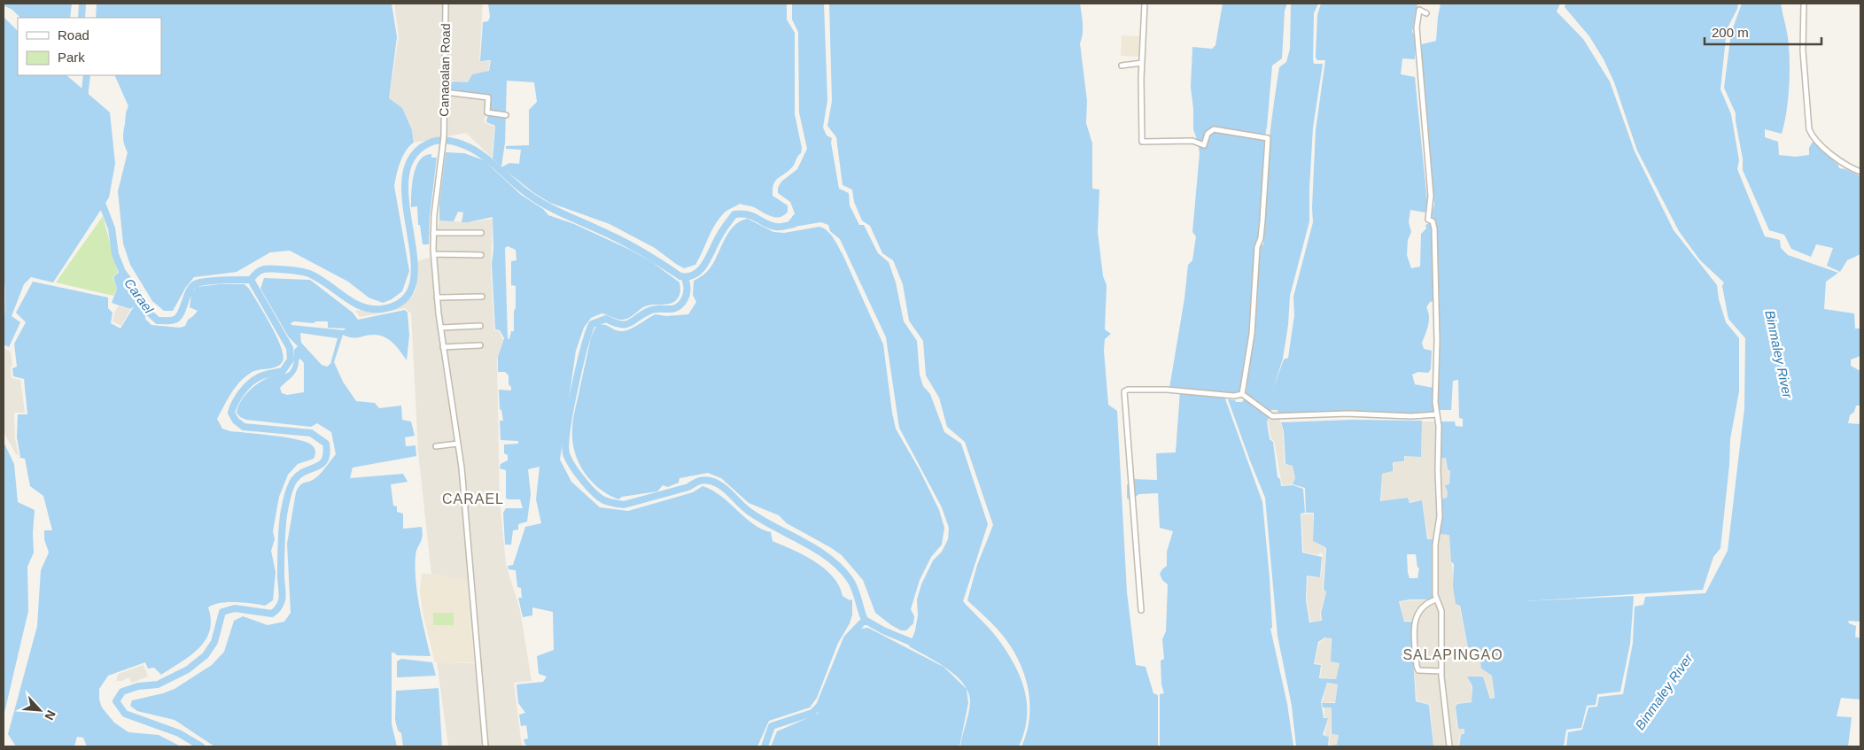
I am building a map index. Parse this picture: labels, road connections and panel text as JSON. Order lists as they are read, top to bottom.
{
  "streets": {
    "street": ["Canaoalan Road"]
  },
  "districts": ["CARAEL", "SALAPINGAO"],
  "water": ["Carael", "Binmaley River"],
  "legend": ["Road", "Park"],
  "scale_bar": "200 m",
  "north": "bottom right"
}
